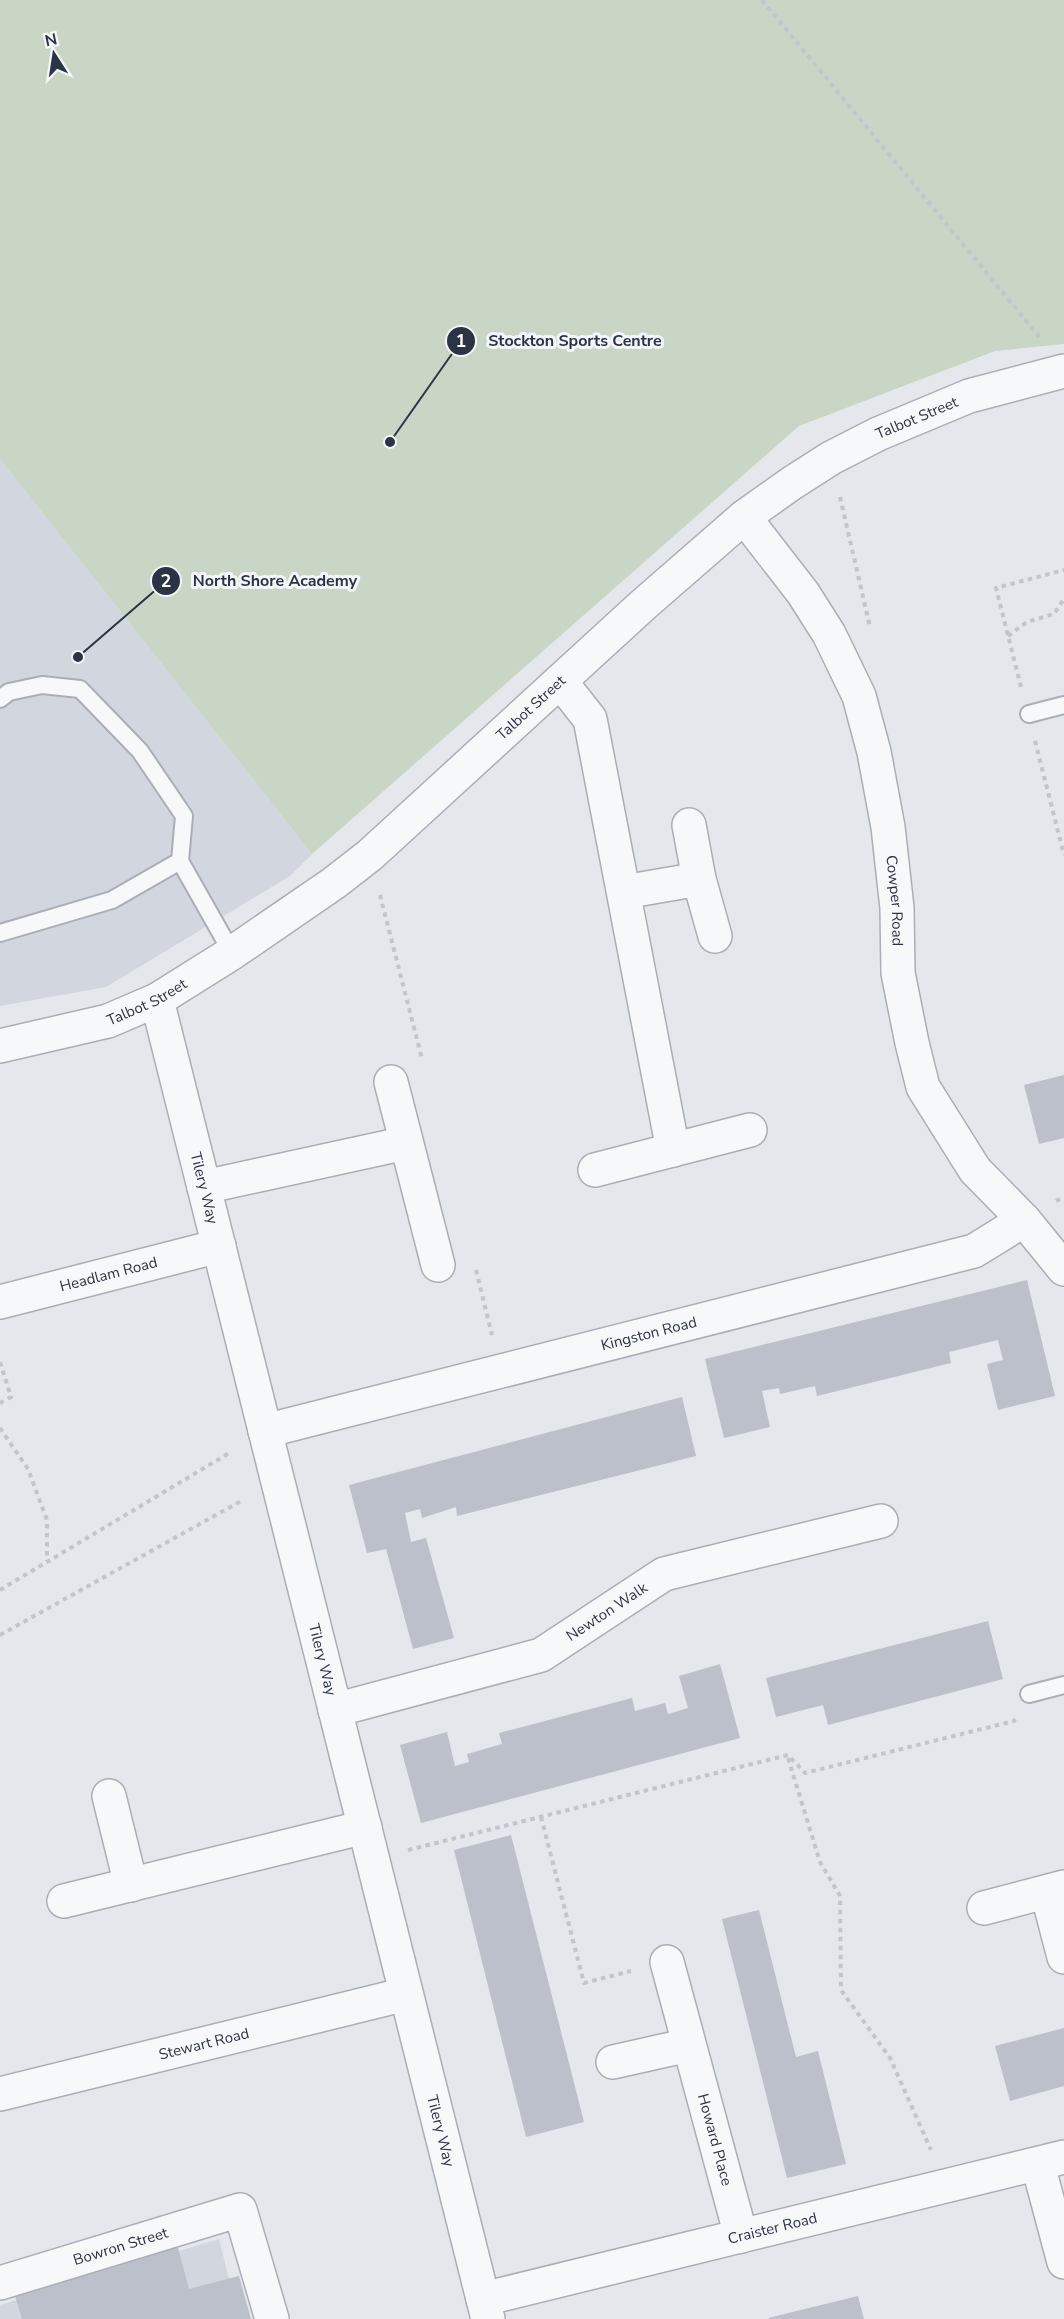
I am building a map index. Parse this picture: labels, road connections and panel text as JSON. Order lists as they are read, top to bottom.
{
  "streets": {
    "street": [
      "Talbot Street",
      "Cowper Road",
      "Tilery Way",
      "Headlam Road",
      "Kingston Road",
      "Newton Walk",
      "Stewart Road",
      "Howard Place",
      "Craister Road",
      "Bowron Street"
    ]
  },
  "crossings": [
    ["Talbot Street", "Cowper Road"],
    ["Talbot Street", "Tilery Way"],
    ["Cowper Road", "Kingston Road"],
    ["Tilery Way", "Headlam Road"],
    ["Tilery Way", "Kingston Road"],
    ["Tilery Way", "Newton Walk"],
    ["Tilery Way", "Stewart Road"],
    ["Tilery Way", "Craister Road"],
    ["Howard Place", "Craister Road"]
  ],
  "places": ["Stockton Sports Centre", "North Shore Academy"],
  "north": "top"
}
